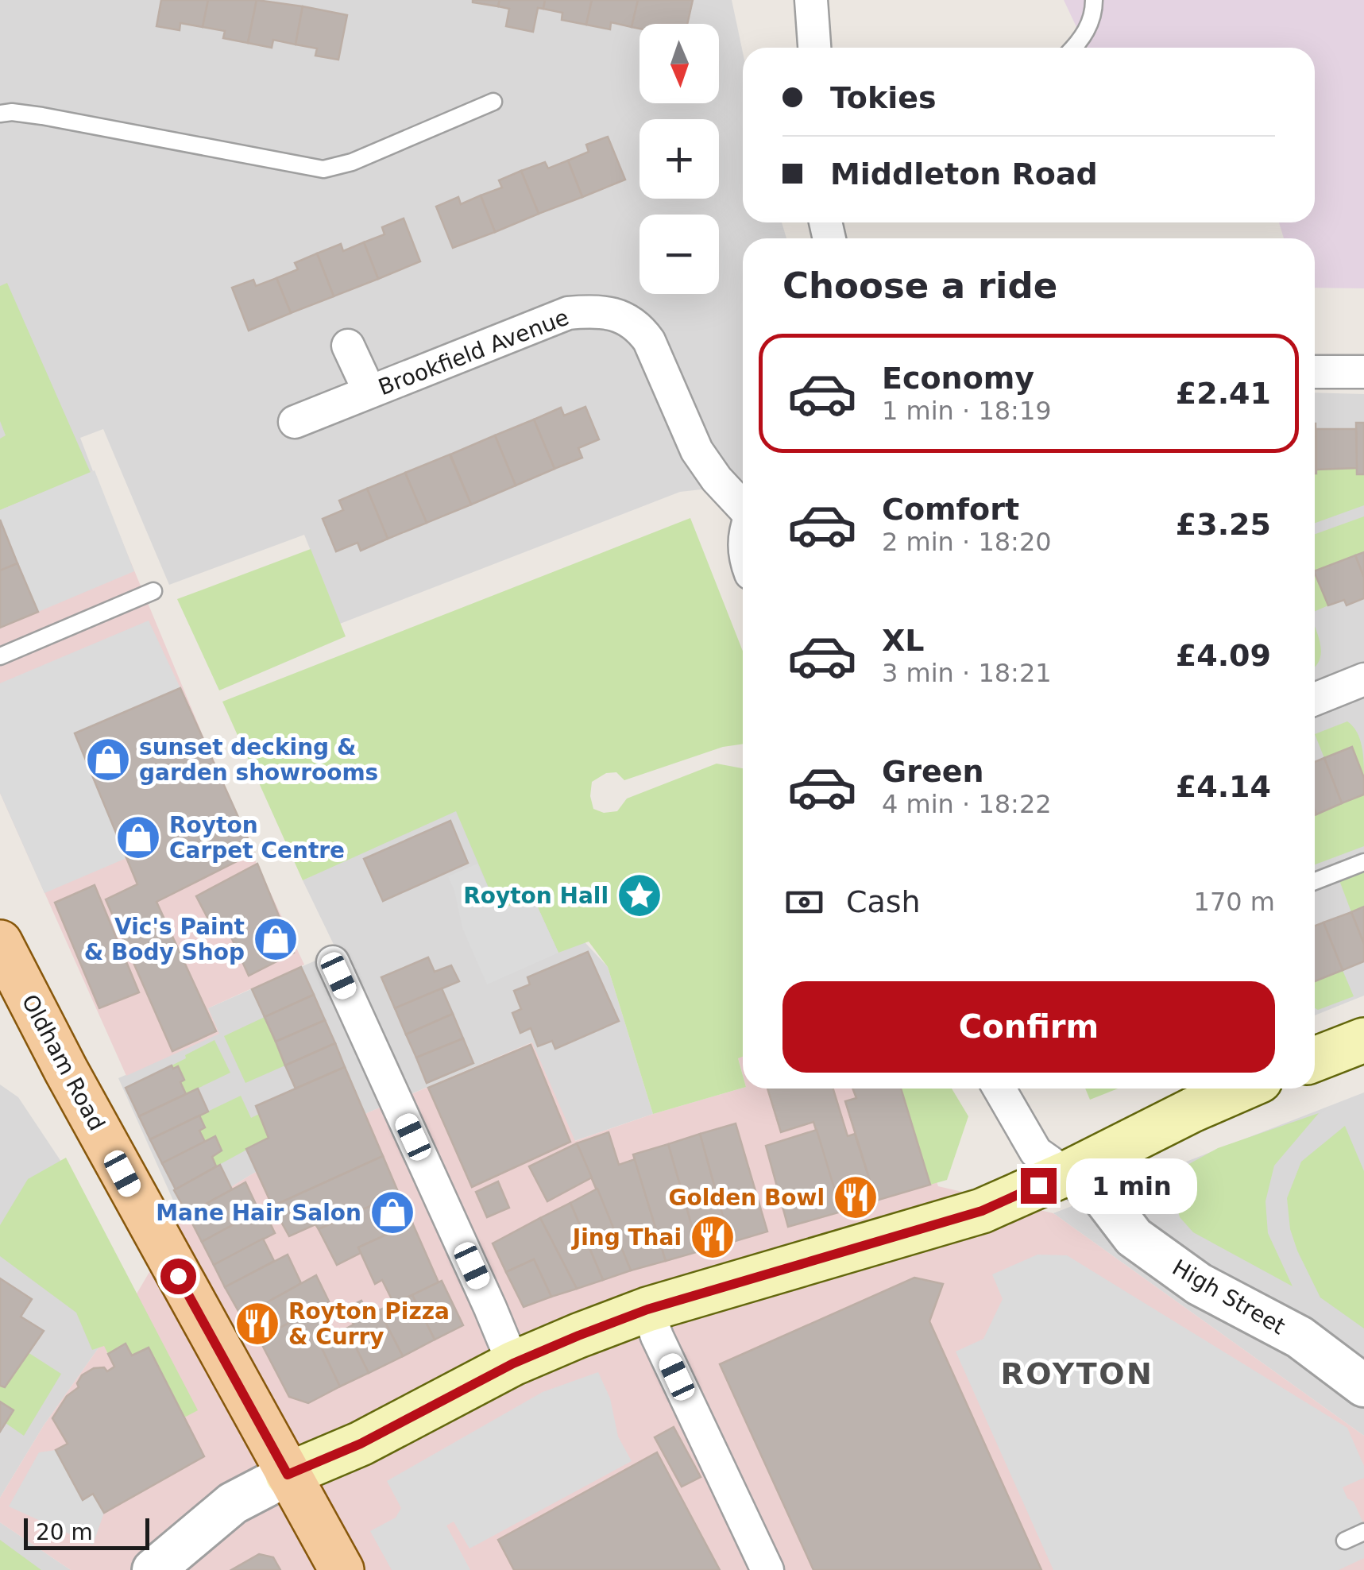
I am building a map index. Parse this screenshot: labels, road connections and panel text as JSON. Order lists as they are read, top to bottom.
{
  "streets": {
    "main road": ["Oldham Road"],
    "street": ["Brookfield Avenue", "High Street"]
  },
  "districts": ["ROYTON"],
  "places": {
    "shop": [
      "sunset decking & garden showrooms",
      "Royton Carpet Centre",
      "Vic's Paint & Body Shop",
      "Mane Hair Salon"
    ],
    "place": ["Royton Hall"],
    "restaurant": ["Golden Bowl", "Jing Thai", "Royton Pizza & Curry"]
  },
  "scale_bar": "20 m",
  "north": "bottom",
  "page": {
    "map_buttons": ["+", "−"],
    "banner": ["Tokies", "Middleton Road"],
    "heading": "Choose a ride",
    "list": [
      {
        "name": "Economy",
        "note": "1 min · 18:19",
        "value": "£2.41"
      },
      {
        "name": "Comfort",
        "note": "2 min · 18:20",
        "value": "£3.25"
      },
      {
        "name": "XL",
        "note": "3 min · 18:21",
        "value": "£4.09"
      },
      {
        "name": "Green",
        "note": "4 min · 18:22",
        "value": "£4.14"
      }
    ],
    "pay": ["Cash", "170 m"],
    "buttons": "Confirm",
    "bubble": "1 min",
    "scale": "20 m"
  }
}
